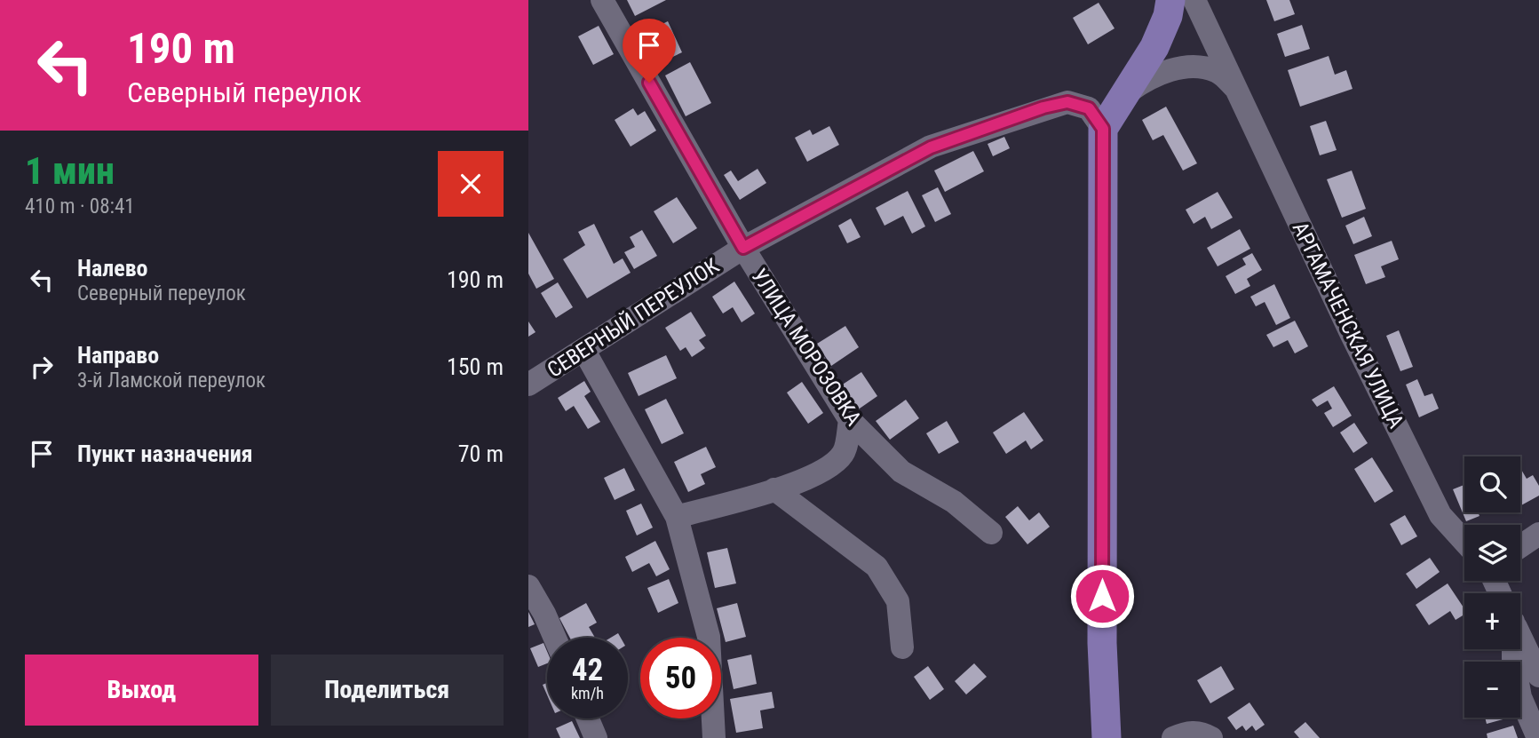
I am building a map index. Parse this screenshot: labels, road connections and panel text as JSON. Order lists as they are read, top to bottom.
{
  "streets": {
    "street": ["СЕВЕРНЫЙ ПЕРЕУЛОК", "АРГАМАЧЕНСКАЯ УЛИЦА", "УЛИЦА МОРОЗОВКА"]
  },
  "crossings": [
    ["СЕВЕРНЫЙ ПЕРЕУЛОК", "УЛИЦА МОРОЗОВКА"]
  ],
  "page": {
    "turn": ["190 m", "Северный переулок"],
    "heading": ["1 мин", "410 m · 08:41"],
    "list": [
      {
        "name": "Налево",
        "note": "Северный переулок",
        "value": "190 m"
      },
      {
        "name": "Направо",
        "note": "3-й Ламской переулок",
        "value": "150 m"
      },
      {
        "name": "Пункт назначения",
        "value": "70 m"
      }
    ],
    "map_buttons": ["+", "−"],
    "speed": "42 km/h",
    "limit": "50",
    "buttons": ["Выход", "Поделиться"]
  }
}
